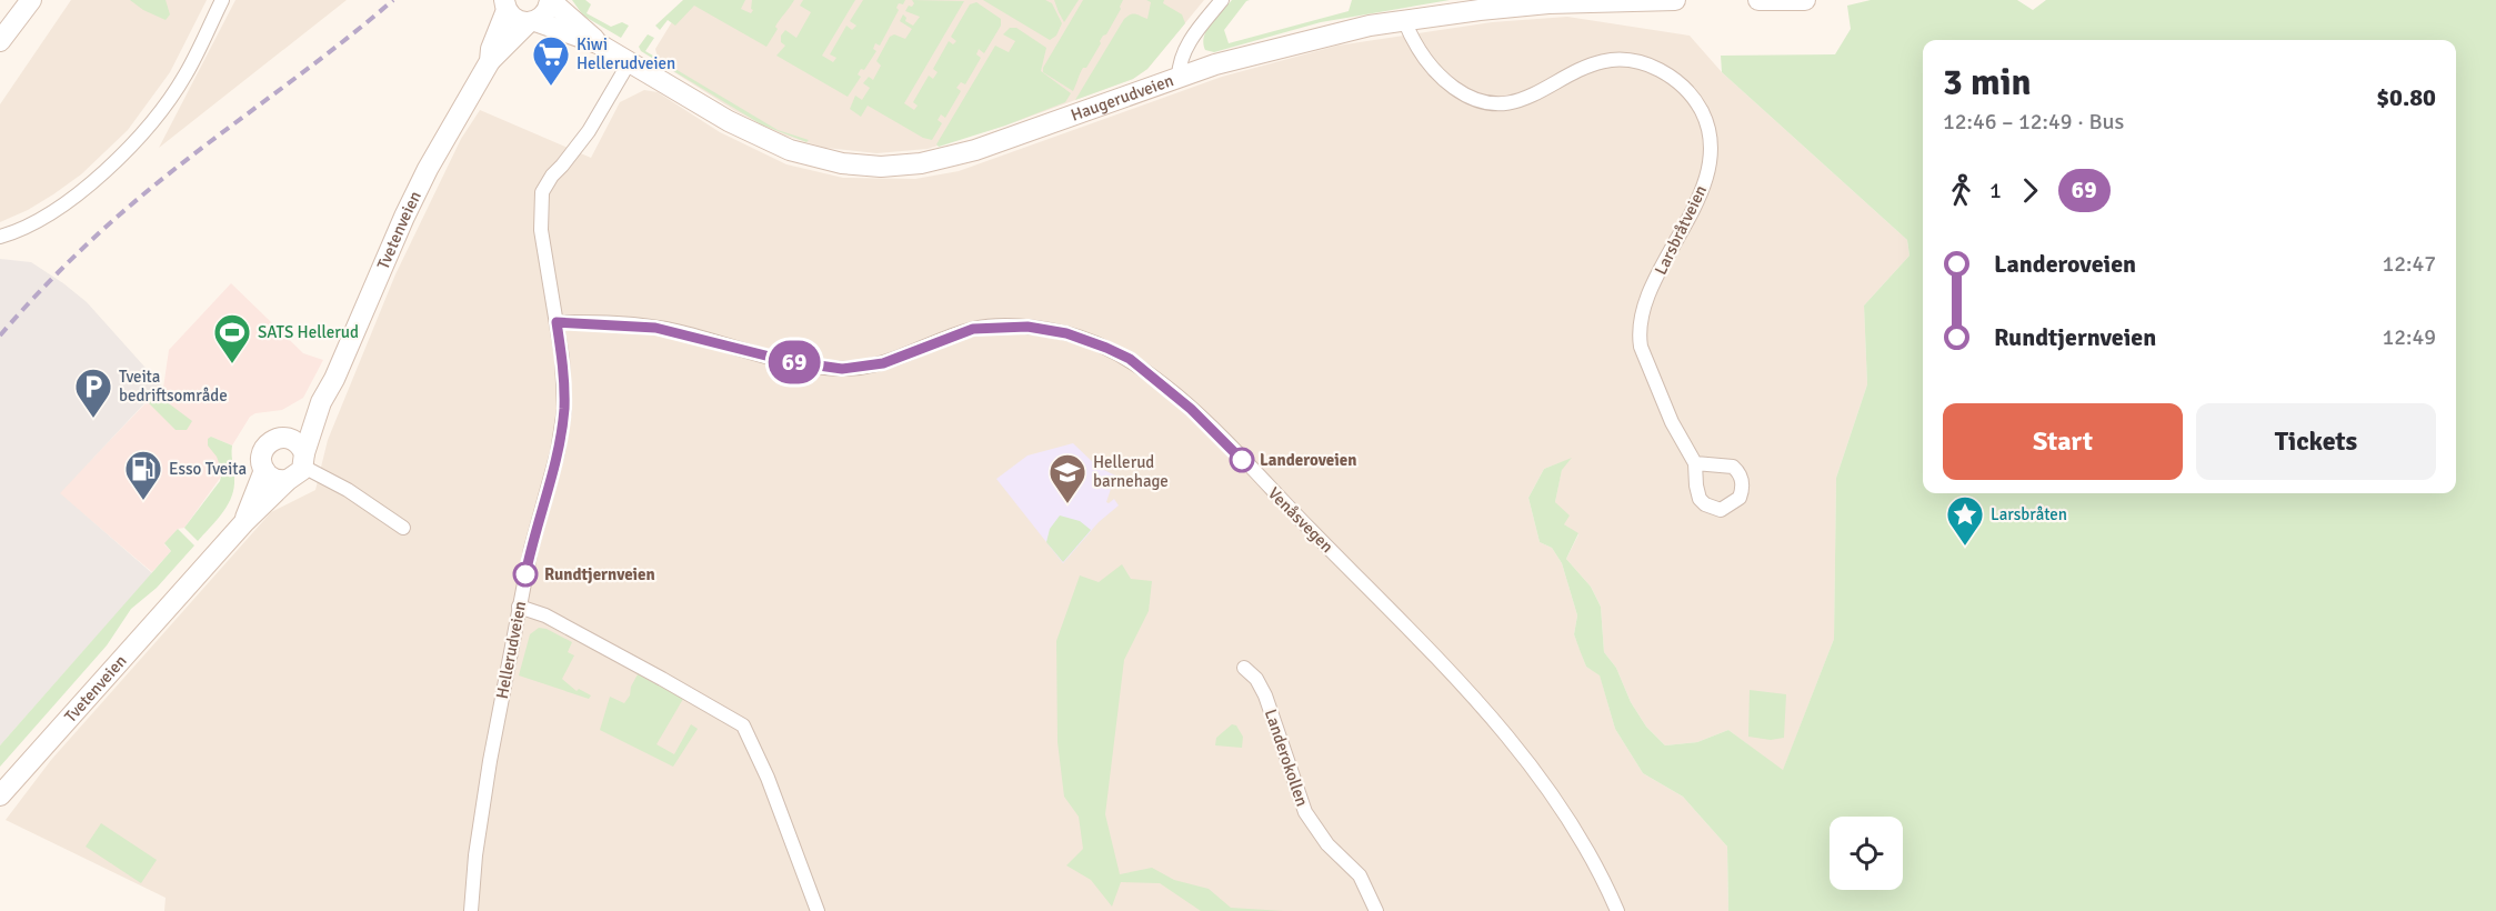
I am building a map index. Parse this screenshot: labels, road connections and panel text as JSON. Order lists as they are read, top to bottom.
{
  "streets": {
    "main road": ["Haugerudveien", "Tvetenveien"],
    "street": [
      "Larsbråtveien",
      "Venåsvegen",
      "Hellerudveien",
      "Landerokollen"
    ]
  },
  "crossings": [
    ["Haugerudveien", "Tvetenveien"],
    ["Haugerudveien", "Larsbråtveien"],
    ["Haugerudveien", "Hellerudveien"],
    ["Venåsvegen", "Hellerudveien"]
  ],
  "places": {
    "supermarket": ["Kiwi Hellerudveien"],
    "sports": ["SATS Hellerud"],
    "parking": ["Tveita bedriftsområde"],
    "other": ["Landeroveien", "Rundtjernveien"],
    "fuel station": ["Esso Tveita"],
    "school or university": ["Hellerud barnehage"],
    "place": ["Larsbråten"]
  },
  "lines": ["bus line 69"],
  "page": {
    "on_map": "69",
    "heading": ["3 min", "12:46 – 12:49 · Bus", "$0.80"],
    "legs": ["1", "69"],
    "list": [
      {
        "name": "Landeroveien",
        "value": "12:47"
      },
      {
        "name": "Rundtjernveien",
        "value": "12:49"
      }
    ],
    "buttons": ["Start", "Tickets"]
  }
}
